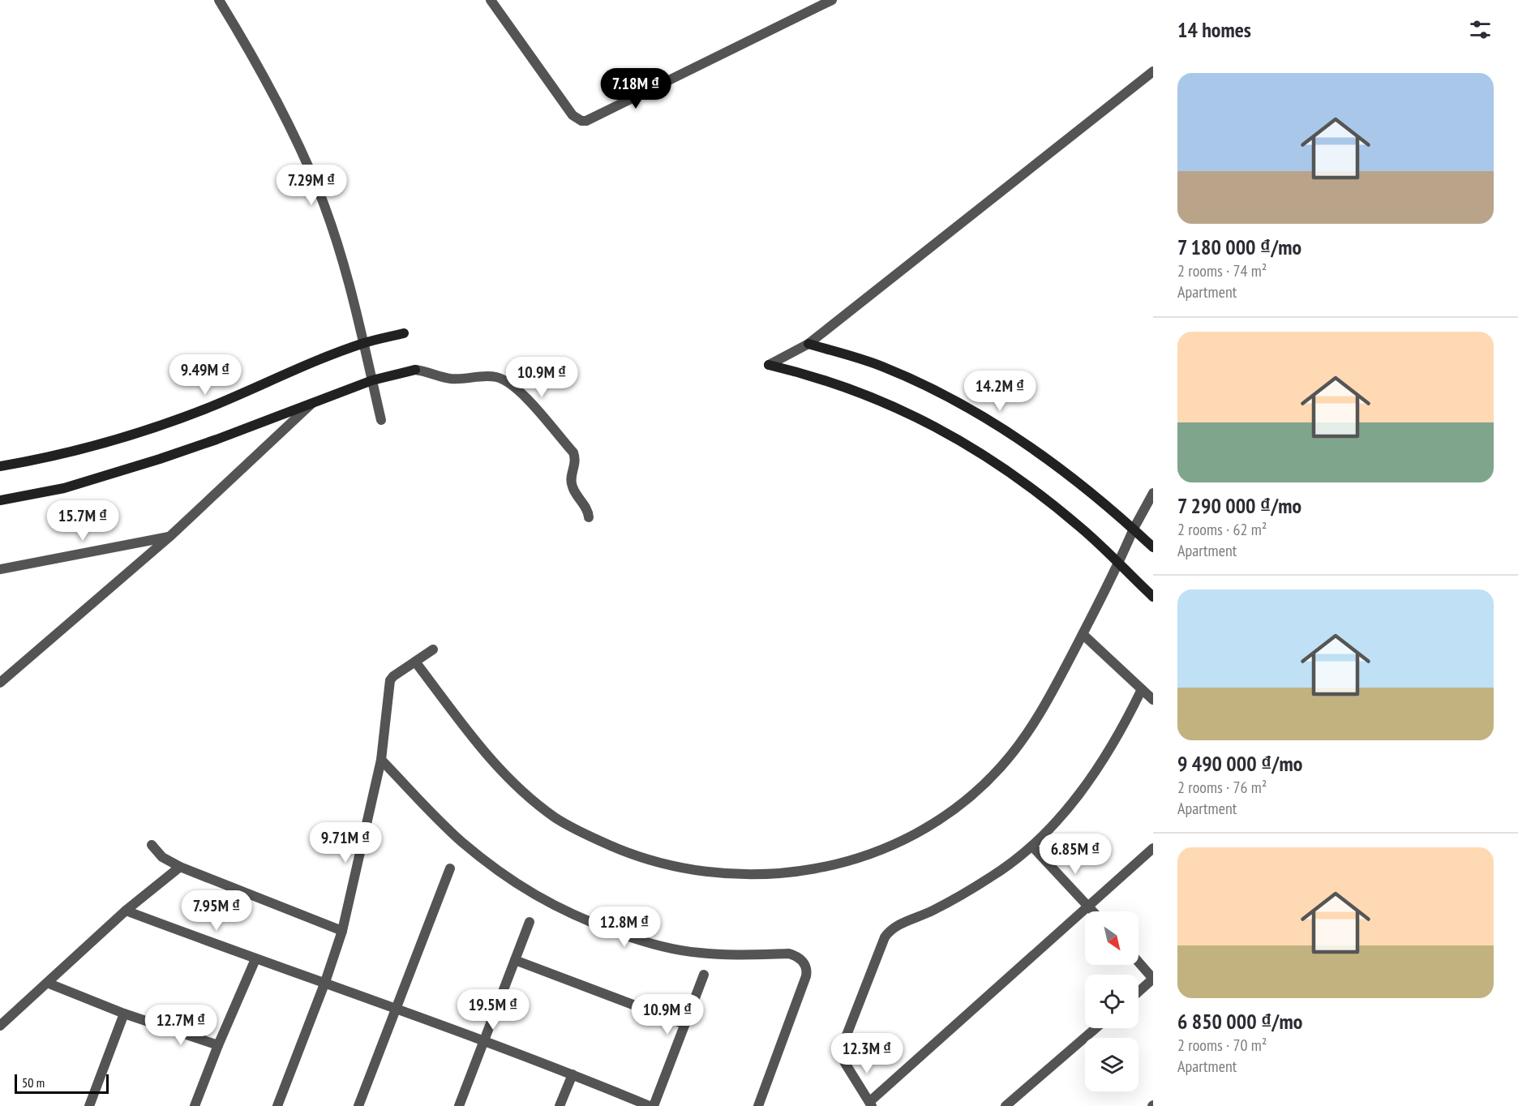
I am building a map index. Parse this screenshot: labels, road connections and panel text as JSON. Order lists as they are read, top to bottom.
{
  "scale_bar": "50 m",
  "north": "bottom right",
  "page": {
    "heading": "14 homes",
    "list": [
      {
        "name": "7 180 000 ₫/mo",
        "note": "2 rooms · 74 m² · Apartment"
      },
      {
        "name": "7 290 000 ₫/mo",
        "note": "2 rooms · 62 m² · Apartment"
      },
      {
        "name": "9 490 000 ₫/mo",
        "note": "2 rooms · 76 m² · Apartment"
      },
      {
        "name": "6 850 000 ₫/mo",
        "note": "2 rooms · 70 m² · Apartment"
      }
    ],
    "price": [
      "7.18M ₫",
      "7.29M ₫",
      "9.49M ₫",
      "10.9M ₫",
      "14.2M ₫",
      "15.7M ₫",
      "9.71M ₫",
      "6.85M ₫",
      "7.95M ₫",
      "12.8M ₫",
      "19.5M ₫",
      "10.9M ₫",
      "12.7M ₫",
      "12.3M ₫"
    ],
    "scale": "50 m"
  }
}
